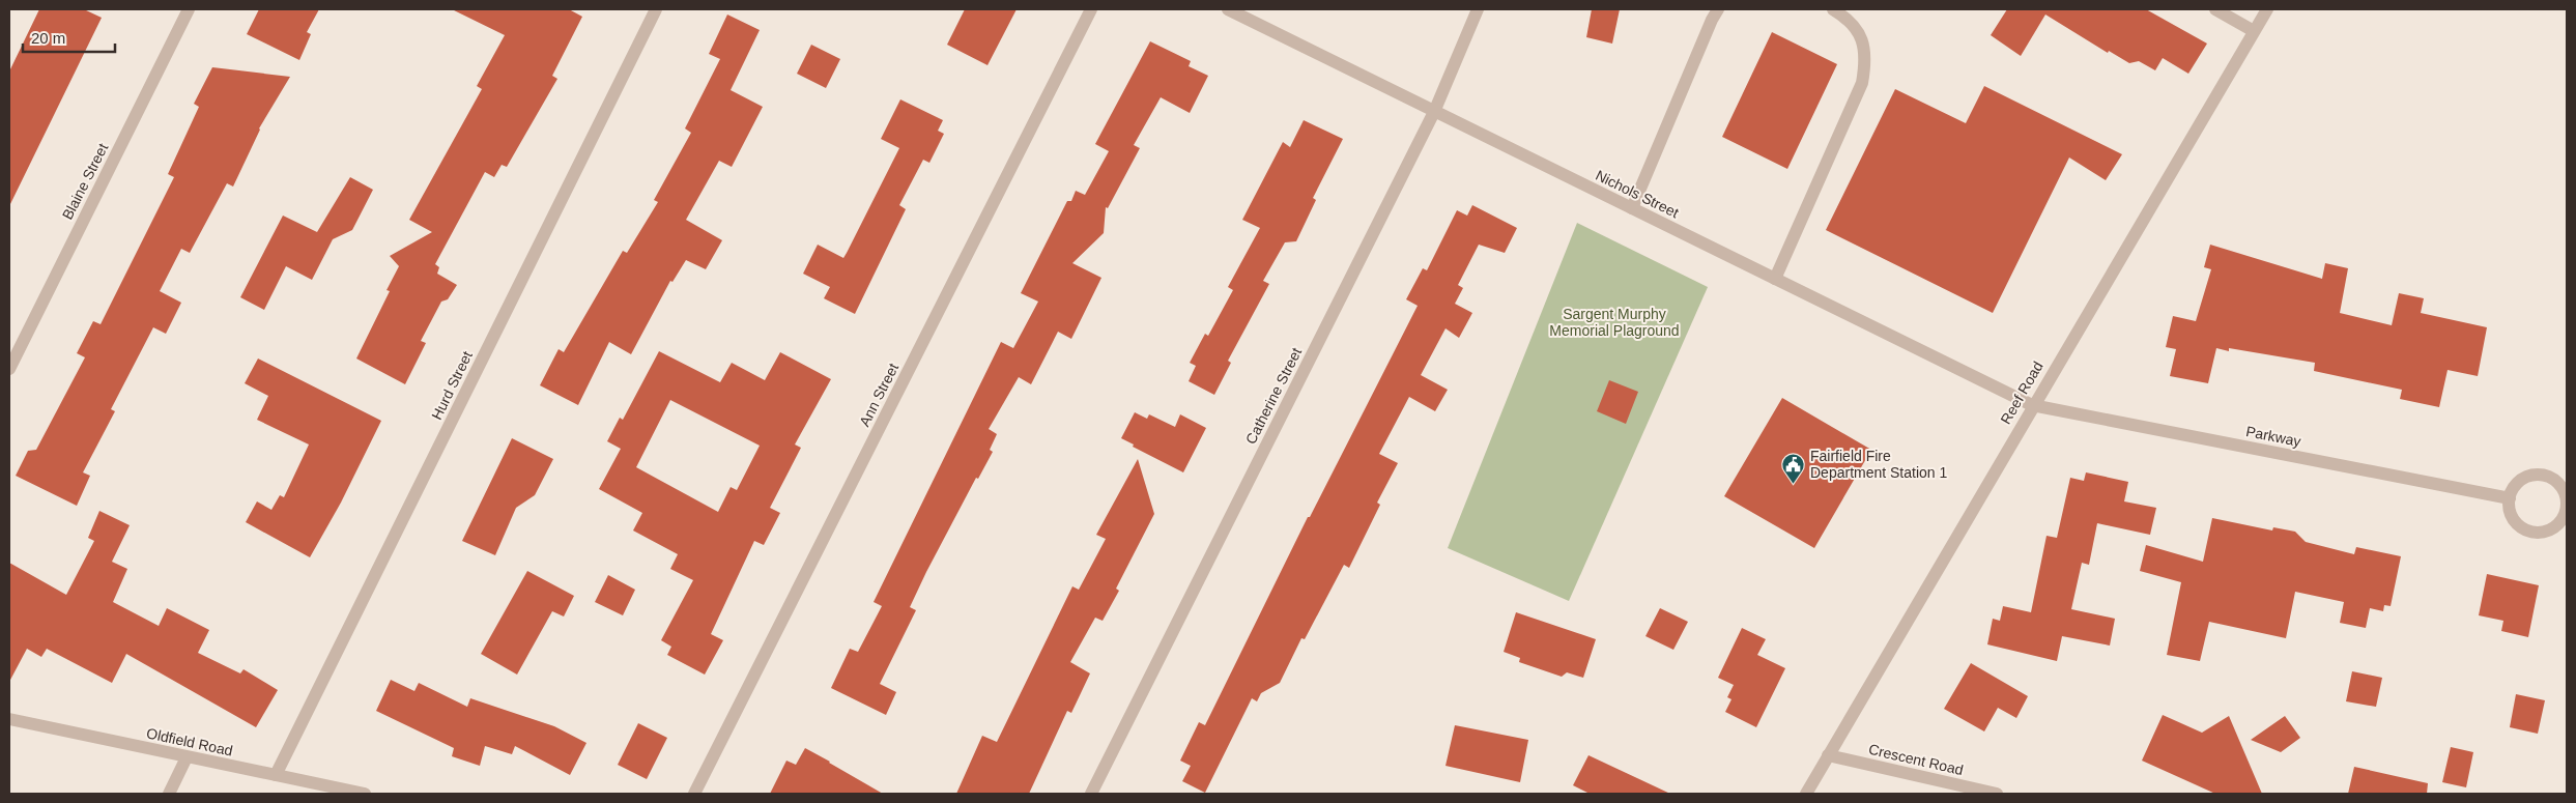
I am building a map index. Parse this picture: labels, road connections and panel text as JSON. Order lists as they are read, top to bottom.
{
  "streets": {
    "street": [
      "Blaine Street",
      "Nichols Street",
      "Hurd Street",
      "Reef Road",
      "Ann Street",
      "Catherine Street",
      "Parkway",
      "Oldfield Road",
      "Crescent Road"
    ]
  },
  "crossings": [
    ["Nichols Street", "Reef Road"],
    ["Nichols Street", "Catherine Street"],
    ["Nichols Street", "Parkway"],
    ["Hurd Street", "Oldfield Road"],
    ["Reef Road", "Parkway"],
    ["Reef Road", "Crescent Road"]
  ],
  "parks": ["Sargent Murphy Memorial Plaground"],
  "places": {
    "public building": ["Fairfield Fire Department Station 1"]
  },
  "scale_bar": "20 m"
}
